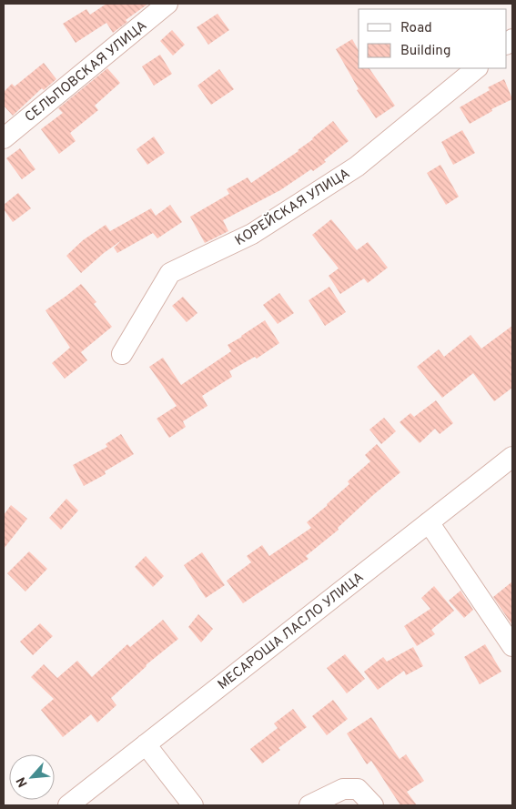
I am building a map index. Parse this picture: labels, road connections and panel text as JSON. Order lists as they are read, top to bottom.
{
  "streets": {
    "street": ["СЕЛЬПОВСКАЯ УЛИЦА", "КОРЕЙСКАЯ УЛИЦА", "МЕСАРОША ЛАСЛО УЛИЦА"]
  },
  "legend": ["Road", "Building"],
  "north": "bottom left"
}
